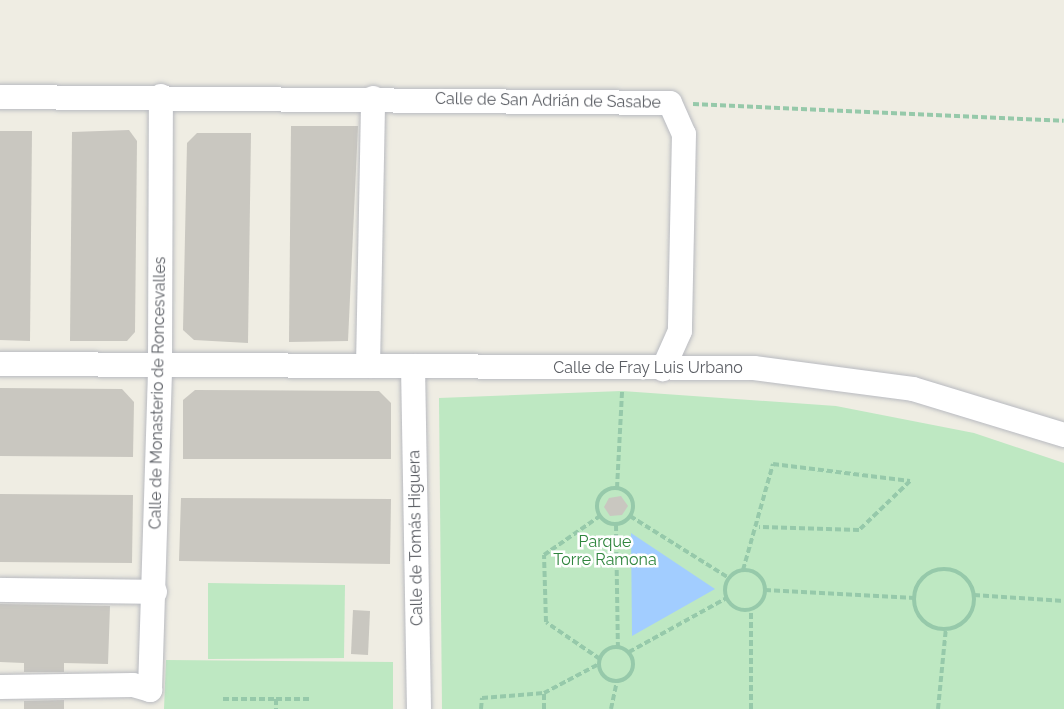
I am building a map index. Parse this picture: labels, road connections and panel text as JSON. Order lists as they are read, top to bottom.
{
  "streets": {
    "street": [
      "Calle de San Adrián de Sasabe",
      "Calle de Fray Luis Urbano",
      "Calle de Monasterio de Roncesvalles",
      "Calle de Tomás Higuera"
    ]
  },
  "crossings": [
    ["Calle de San Adrián de Sasabe", "Calle de Fray Luis Urbano"],
    ["Calle de San Adrián de Sasabe", "Calle de Monasterio de Roncesvalles"],
    ["Calle de Fray Luis Urbano", "Calle de Monasterio de Roncesvalles"],
    ["Calle de Fray Luis Urbano", "Calle de Tomás Higuera"]
  ],
  "parks": ["Parque Torre Ramona"]
}
